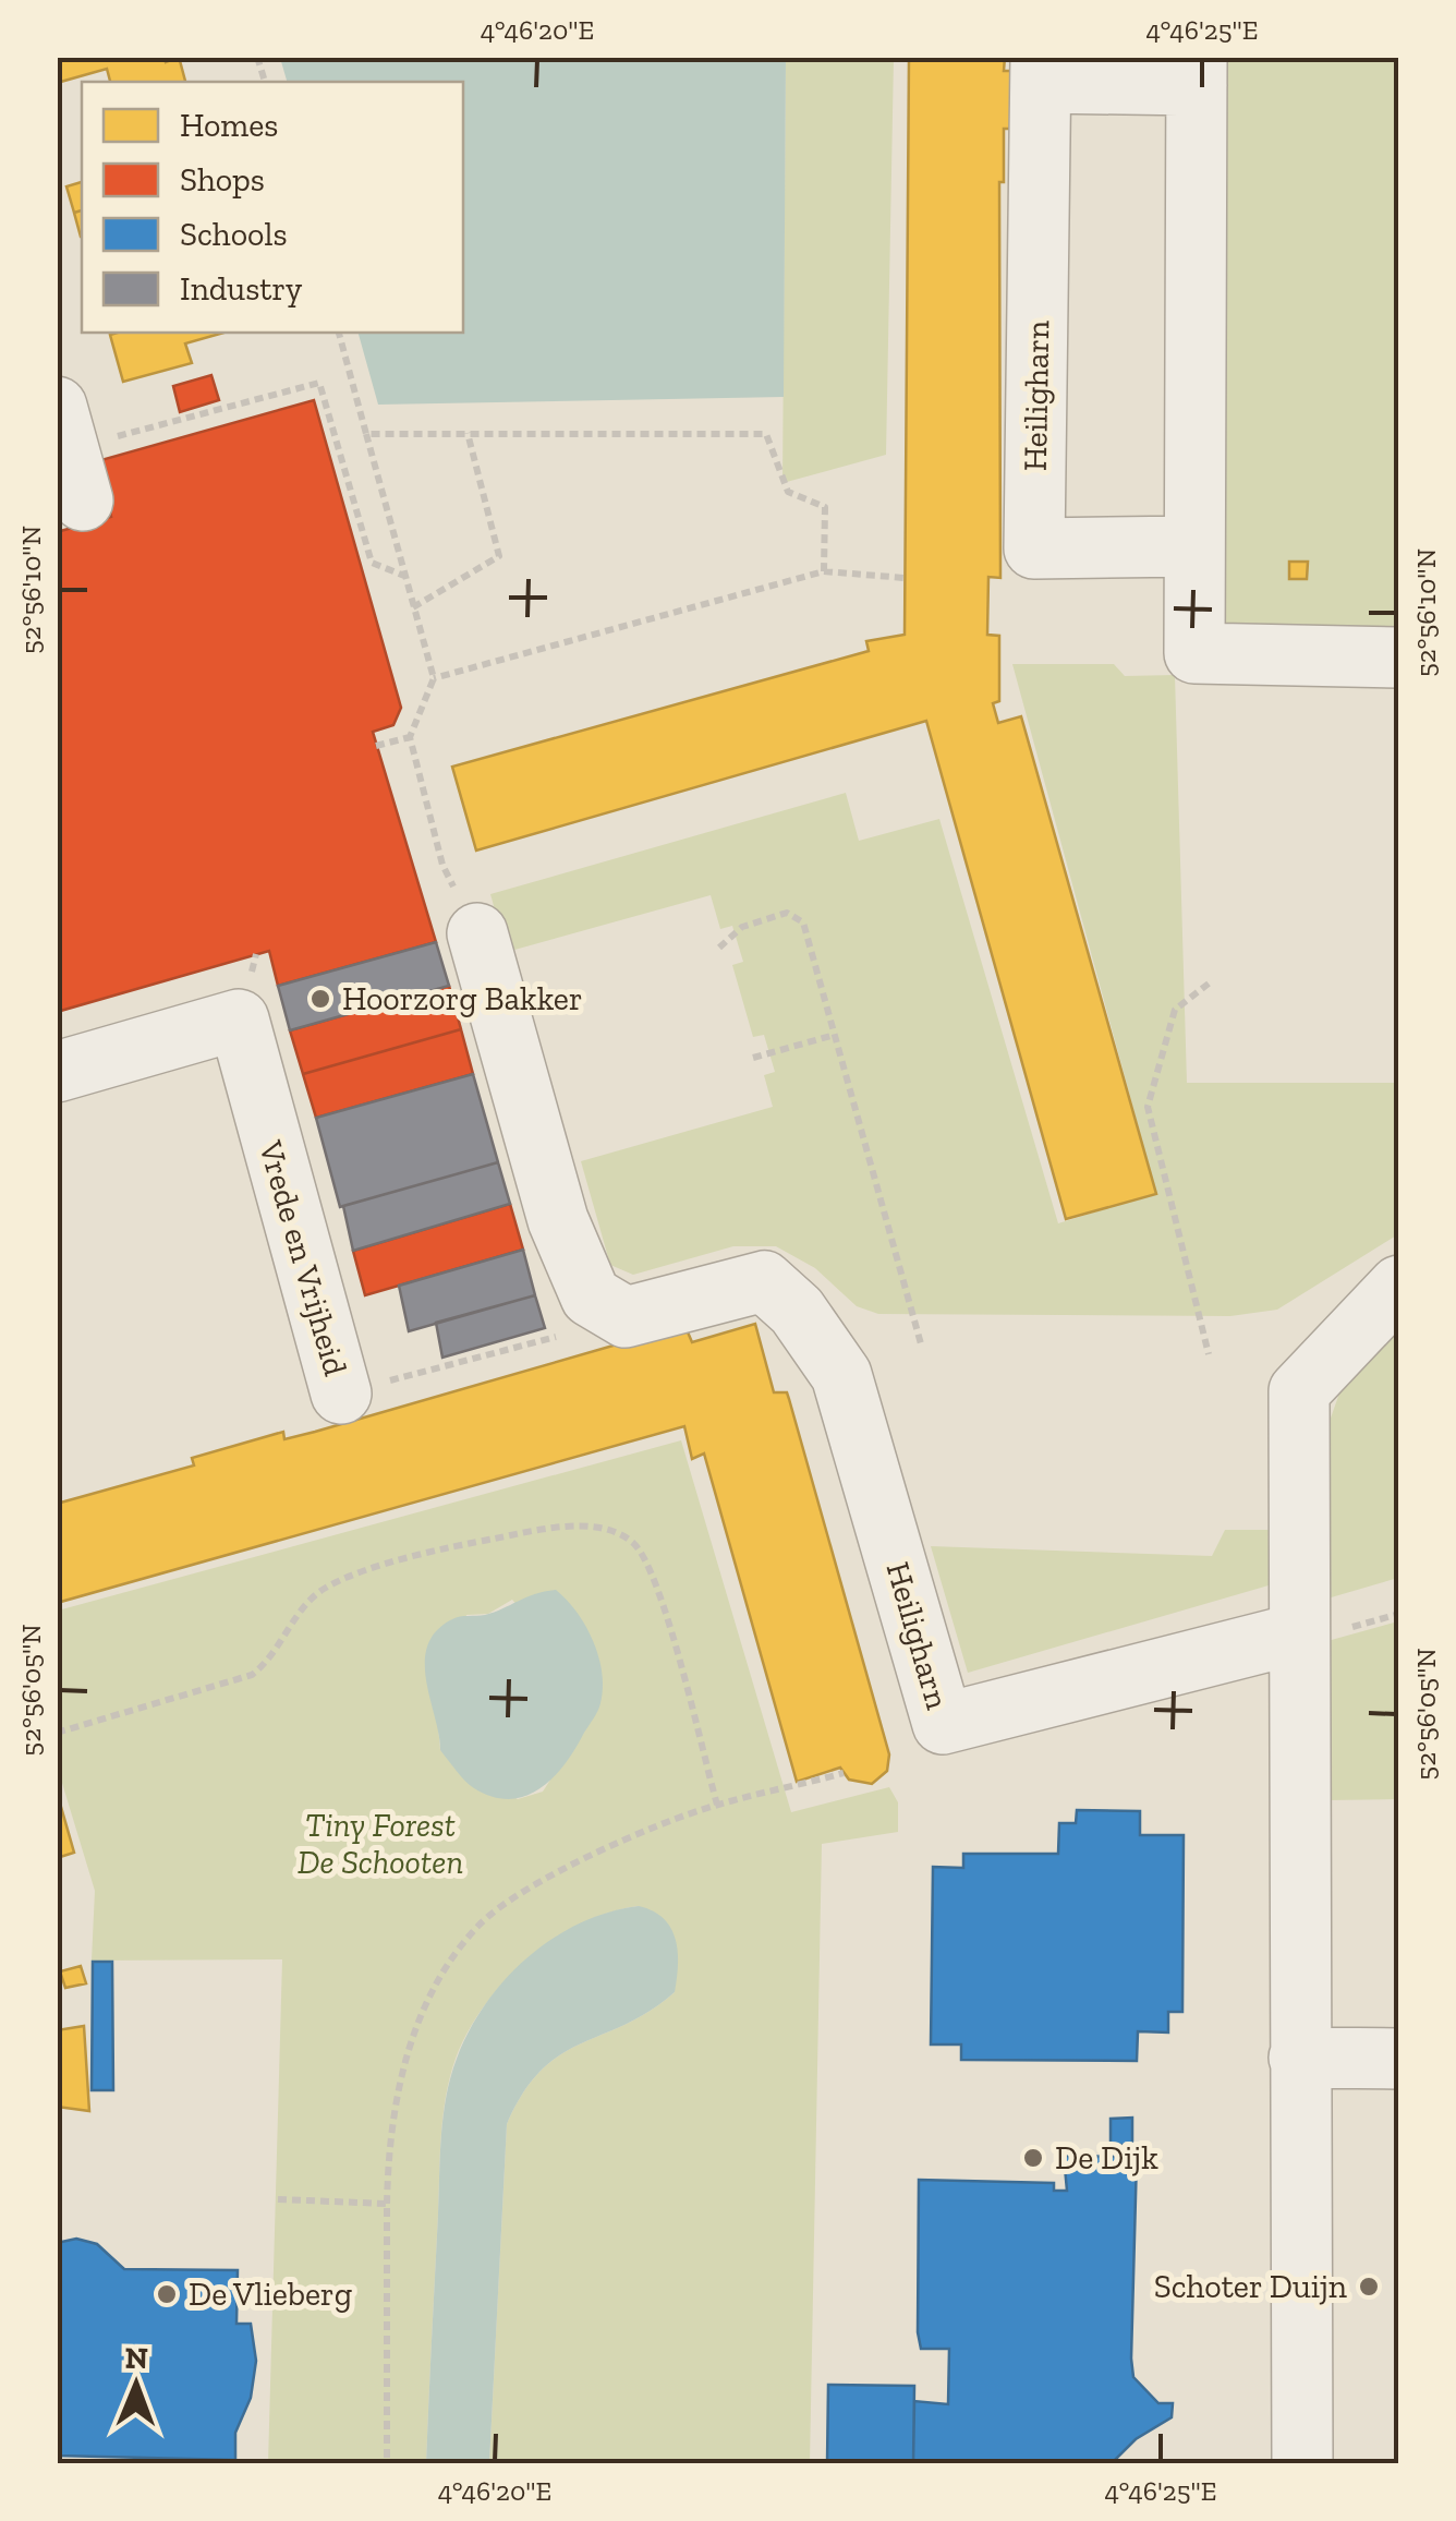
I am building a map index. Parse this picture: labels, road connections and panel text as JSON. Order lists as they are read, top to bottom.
{
  "streets": {
    "street": ["Heiligharn", "Vrede en Vrijheid"]
  },
  "crossings": [
    ["Heiligharn", "Vrede en Vrijheid"]
  ],
  "parks": ["Tiny Forest De Schooten"],
  "places": [
    "Hoorzorg Bakker",
    "De Dijk",
    "Schoter Duijn",
    "De Vlieberg"
  ],
  "legend": [
    "Homes",
    "Shops",
    "Schools",
    "Industry"
  ],
  "north": "top",
  "coordinates": [
    "4°46'20\"E",
    "4°46'25\"E",
    "52°56'10\"N",
    "52°56'05\"N"
  ]
}
